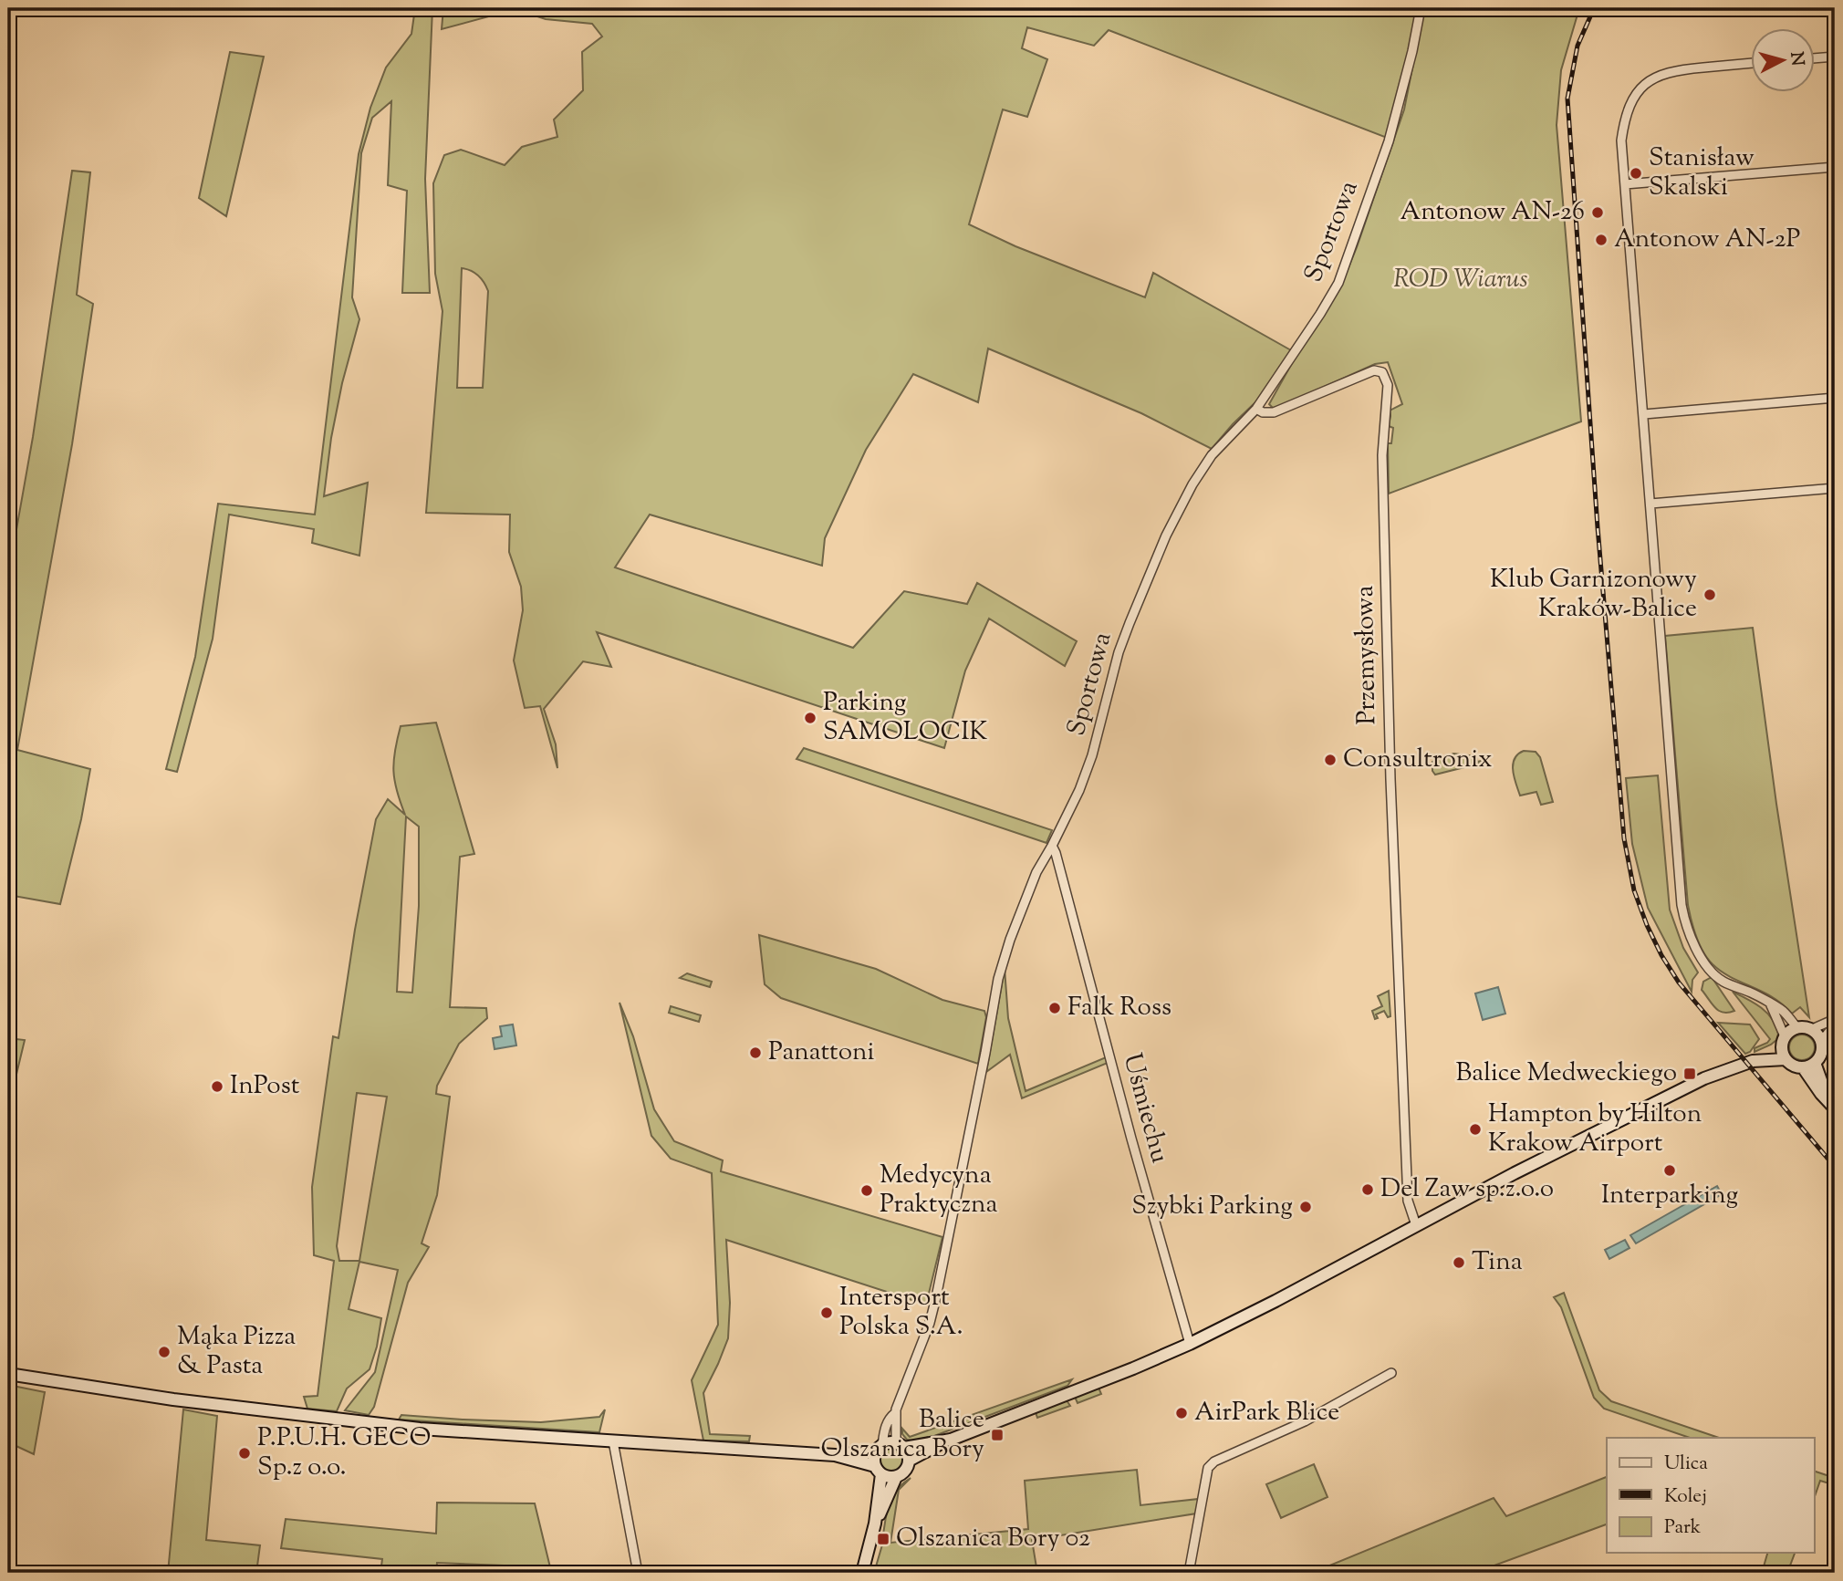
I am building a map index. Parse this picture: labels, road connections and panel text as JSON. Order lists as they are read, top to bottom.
{
  "streets": {
    "street": ["Sportowa", "Przemysłowa", "Uśmiechu"]
  },
  "crossings": [
    ["Sportowa", "Przemysłowa"],
    ["Sportowa", "Uśmiechu"]
  ],
  "parks": ["ROD Wiarus"],
  "places": {
    "other": [
      "Stanisław Skalski",
      "Antonow AN-26",
      "Antonow AN-2P",
      "Klub Garnizonowy Kraków-Balice",
      "Parking SAMOLOCIK",
      "Consultronix",
      "Falk Ross",
      "Panattoni",
      "InPost",
      "Hampton by Hilton Krakow Airport",
      "Interparking",
      "Del Zaw sp.z.o.o",
      "Medycyna Praktyczna",
      "Szybki Parking",
      "Tina",
      "Intersport Polska S.A.",
      "Mąka Pizza & Pasta",
      "AirPark Blice",
      "P.P.U.H. GECO Sp.z o.o."
    ],
    "transit": ["Balice Medweckiego", "Balice Olszanica Bory", "Olszanica Bory 02"]
  },
  "legend": ["Ulica", "Kolej", "Park"],
  "north": "right"
}
